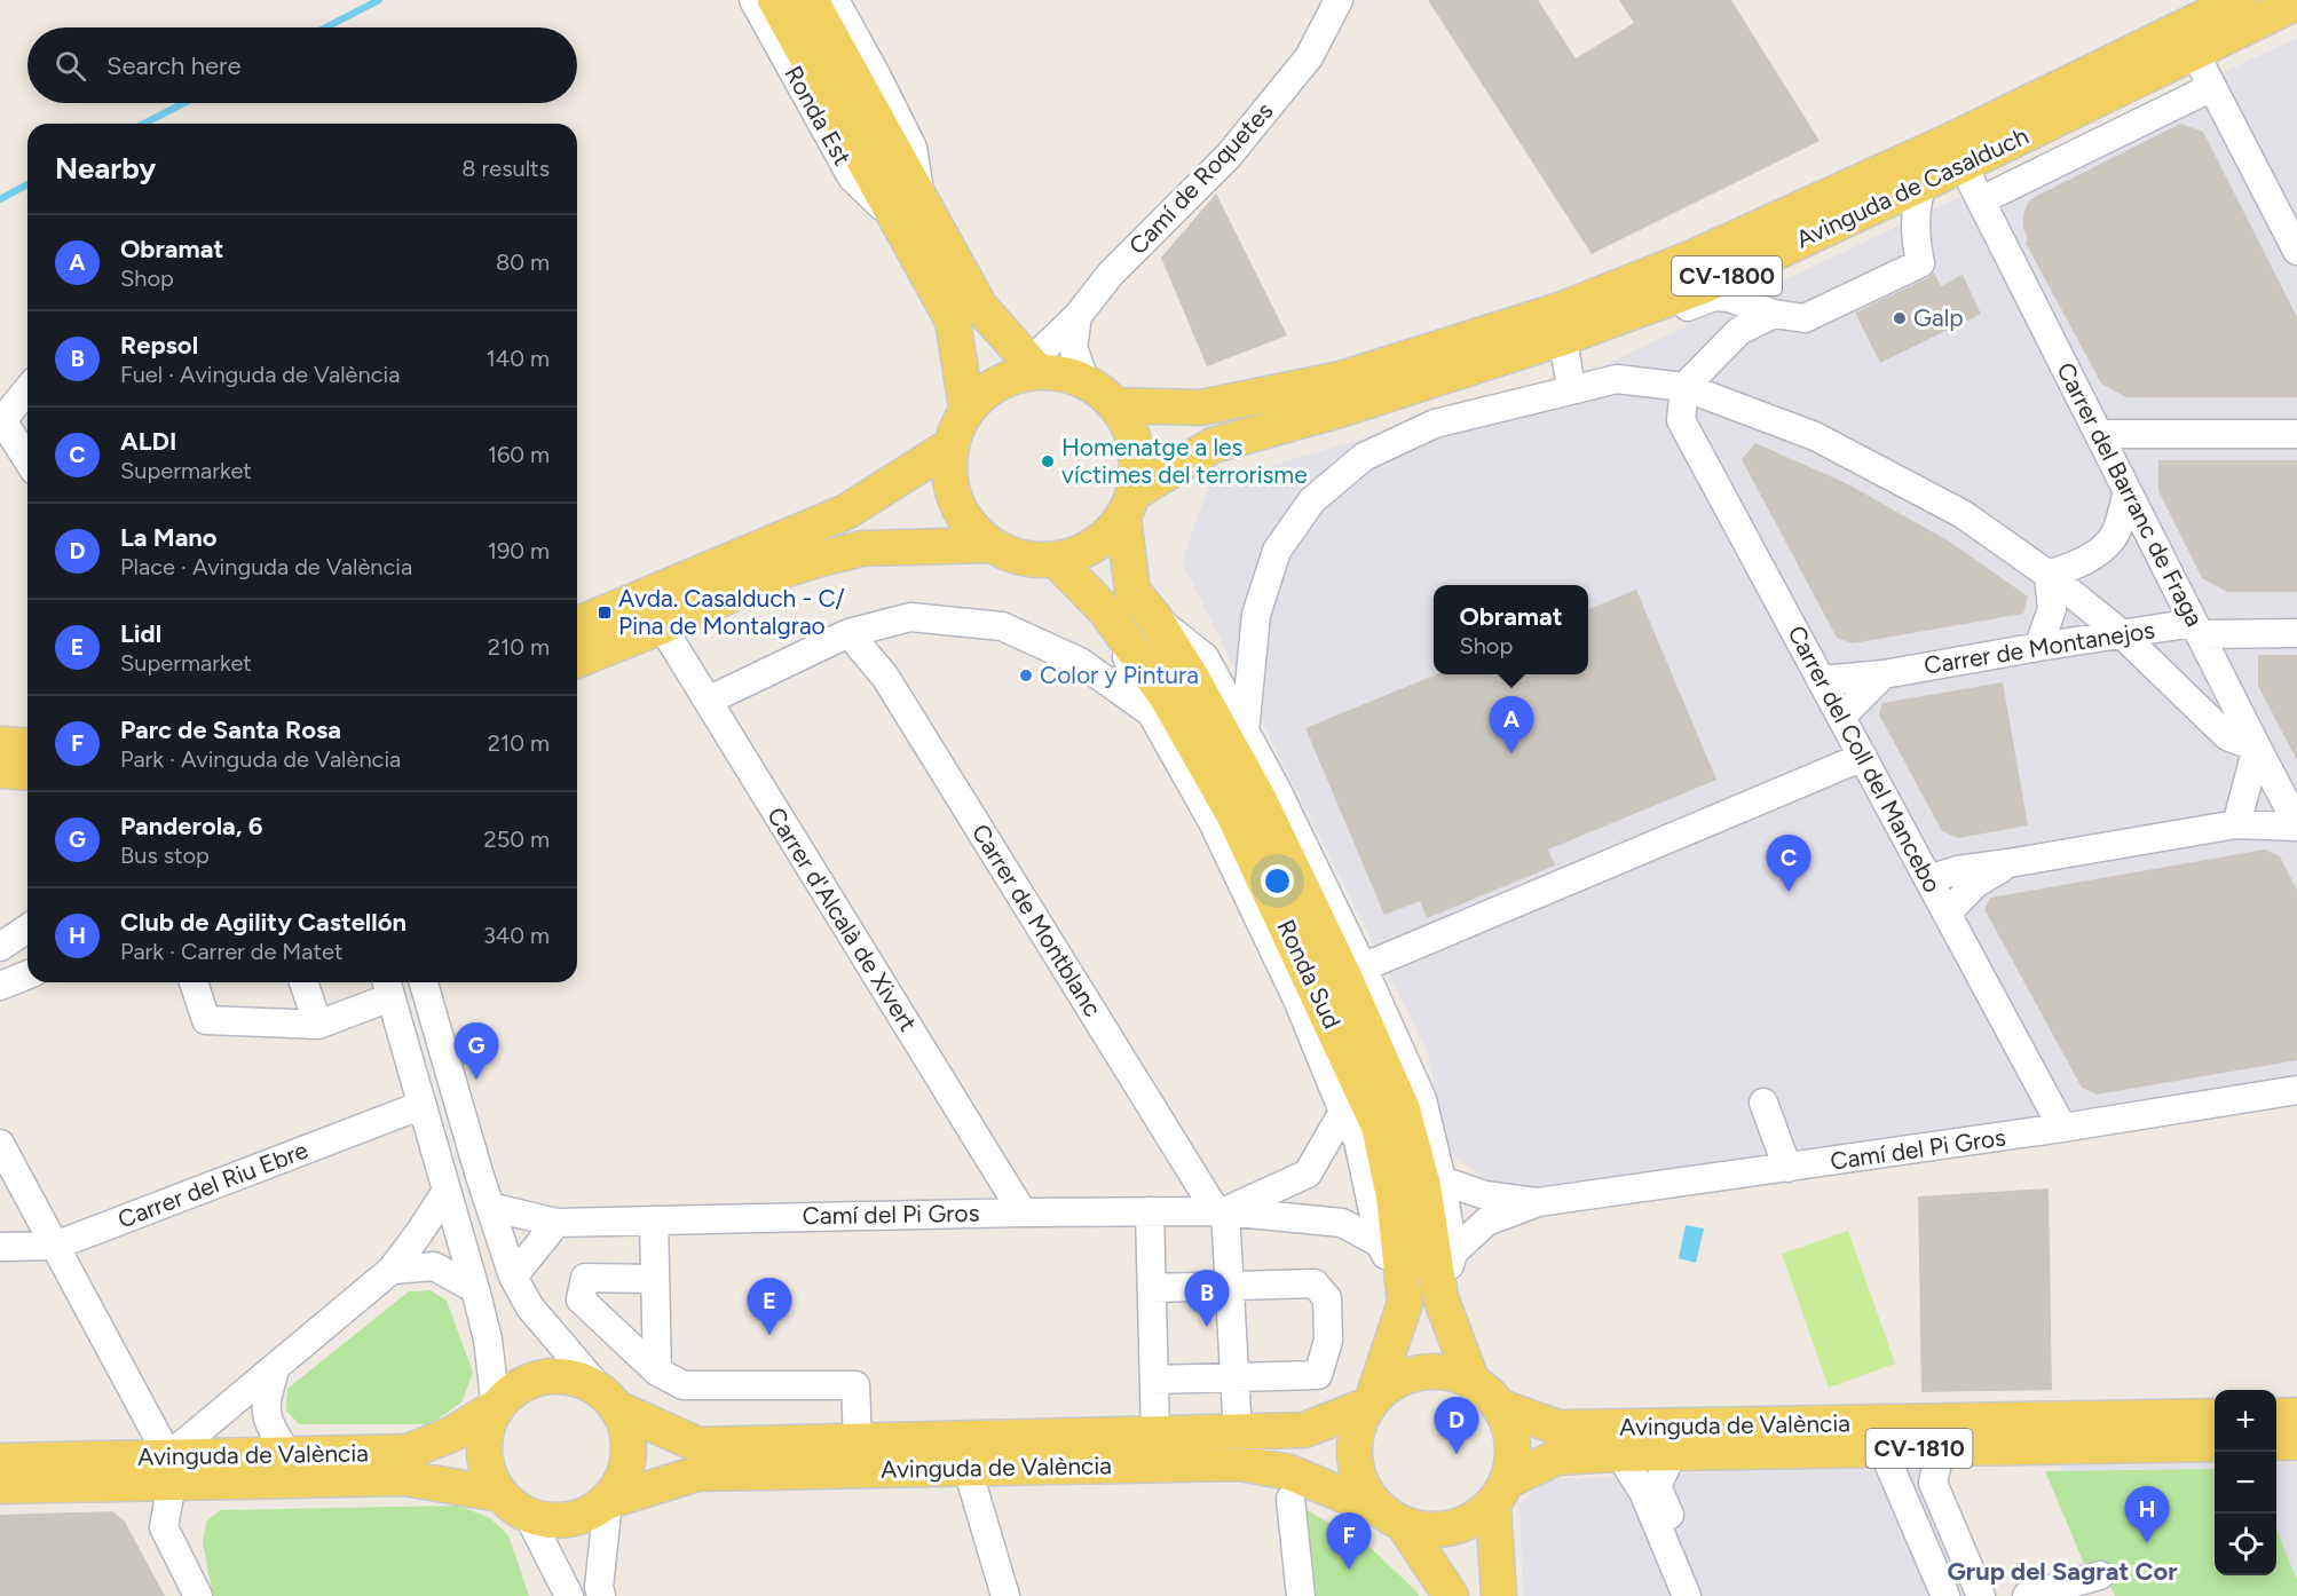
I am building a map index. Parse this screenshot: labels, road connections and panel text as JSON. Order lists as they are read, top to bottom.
{
  "streets": {
    "main road": [
      "Ronda Est",
      "Avinguda de Casalduch",
      "CV-1800",
      "Ronda Sud",
      "Avinguda de València",
      "CV-1810"
    ],
    "street": [
      "Camí de Roquetes",
      "Carrer del Barranc de Fraga",
      "Carrer de Montanejos",
      "Carrer del Coll del Mancebo",
      "Carrer d'Alcalà de Xivert",
      "Carrer de Montblanc",
      "Camí del Pi Gros",
      "Carrer del Riu Ebre"
    ]
  },
  "crossings": [
    ["Ronda Est", "Camí de Roquetes"],
    ["Ronda Est", "Avinguda de Casalduch"],
    ["Ronda Est", "Ronda Sud"],
    ["Camí de Roquetes", "Avinguda de Casalduch"],
    ["Camí de Roquetes", "Ronda Sud"],
    ["Avinguda de Casalduch", "Carrer del Barranc de Fraga"],
    ["Avinguda de Casalduch", "Ronda Sud"],
    ["Carrer del Barranc de Fraga", "Carrer de Montanejos"],
    ["Carrer de Montanejos", "Carrer del Coll del Mancebo"],
    ["Carrer del Coll del Mancebo", "Camí del Pi Gros"],
    ["Carrer d'Alcalà de Xivert", "Camí del Pi Gros"],
    ["Carrer de Montblanc", "Camí del Pi Gros"],
    ["Ronda Sud", "Camí del Pi Gros"],
    ["Ronda Sud", "Avinguda de València"]
  ],
  "districts": ["Grup del Sagrat Cor"],
  "places": {
    "other": ["Galp", "Homenatge a les víctimes del terrorisme", "Color y Pintura"],
    "transit": ["Avda. Casalduch - C/ Pina de Montalgrao"]
  },
  "page": {
    "search": "Search here",
    "heading": ["Nearby", "8 results"],
    "list": [
      {
        "mark": "A",
        "name": "Obramat",
        "note": "Shop",
        "value": "80 m"
      },
      {
        "mark": "B",
        "name": "Repsol",
        "note": "Fuel · Avinguda de València",
        "value": "140 m"
      },
      {
        "mark": "C",
        "name": "ALDI",
        "note": "Supermarket",
        "value": "160 m"
      },
      {
        "mark": "D",
        "name": "La Mano",
        "note": "Place · Avinguda de València",
        "value": "190 m"
      },
      {
        "mark": "E",
        "name": "Lidl",
        "note": "Supermarket",
        "value": "210 m"
      },
      {
        "mark": "F",
        "name": "Parc de Santa Rosa",
        "note": "Park · Avinguda de València",
        "value": "210 m"
      },
      {
        "mark": "G",
        "name": "Panderola, 6",
        "note": "Bus stop",
        "value": "250 m"
      },
      {
        "mark": "H",
        "name": "Club de Agility Castellón",
        "note": "Park · Carrer de Matet",
        "value": "340 m"
      }
    ],
    "popup": ["Obramat", "Shop"],
    "pins": [
      "A",
      "C",
      "G",
      "B",
      "E",
      "D",
      "H",
      "F"
    ],
    "map_buttons": ["+", "−"]
  }
}
